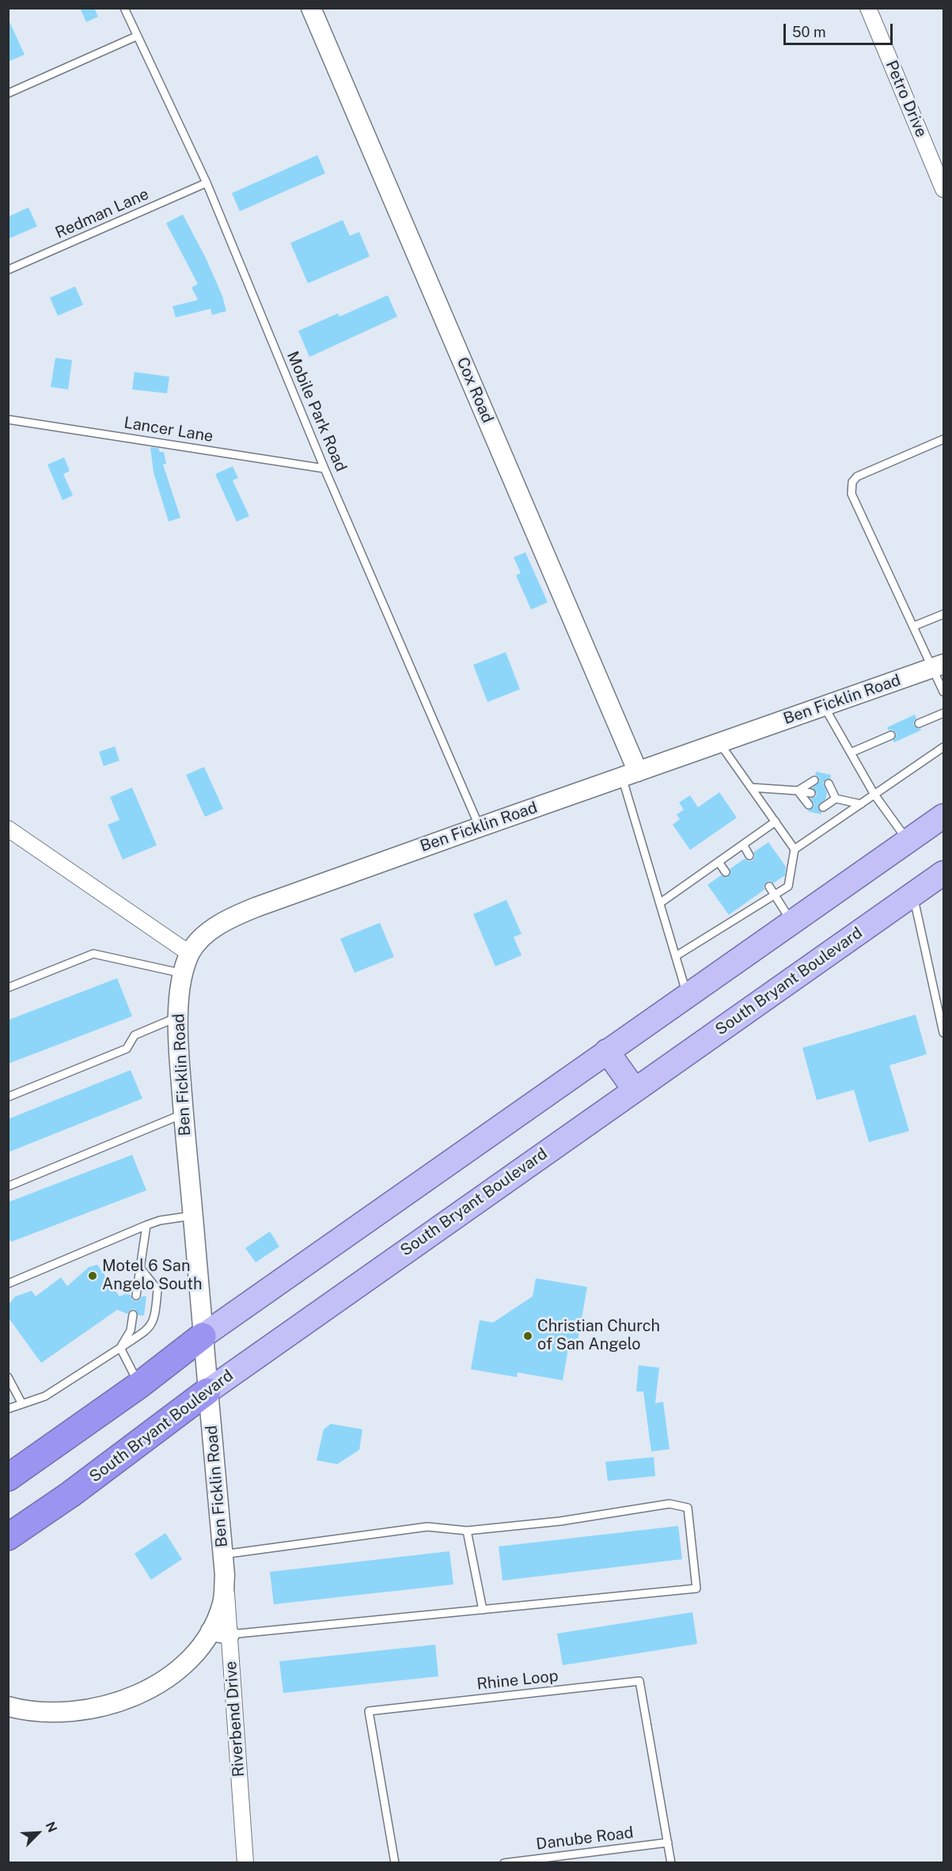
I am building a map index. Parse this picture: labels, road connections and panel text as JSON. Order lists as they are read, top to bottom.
{
  "streets": {
    "highway": ["South Bryant Boulevard"],
    "street": [
      "Petro Drive",
      "Cox Road",
      "Ben Ficklin Road",
      "Riverbend Drive"
    ],
    "lane": [
      "Redman Lane",
      "Mobile Park Road",
      "Lancer Lane",
      "Rhine Loop",
      "Danube Road"
    ]
  },
  "crossings": [
    ["Redman Lane", "Mobile Park Road"],
    ["Cox Road", "Ben Ficklin Road"],
    ["Mobile Park Road", "Lancer Lane"],
    ["Mobile Park Road", "Ben Ficklin Road"],
    ["Ben Ficklin Road", "South Bryant Boulevard"],
    ["Ben Ficklin Road", "Riverbend Drive"],
    ["Rhine Loop", "Danube Road"]
  ],
  "places": ["Motel 6 San Angelo South", "Christian Church of San Angelo"],
  "scale_bar": "50 m",
  "north": "top right"
}
